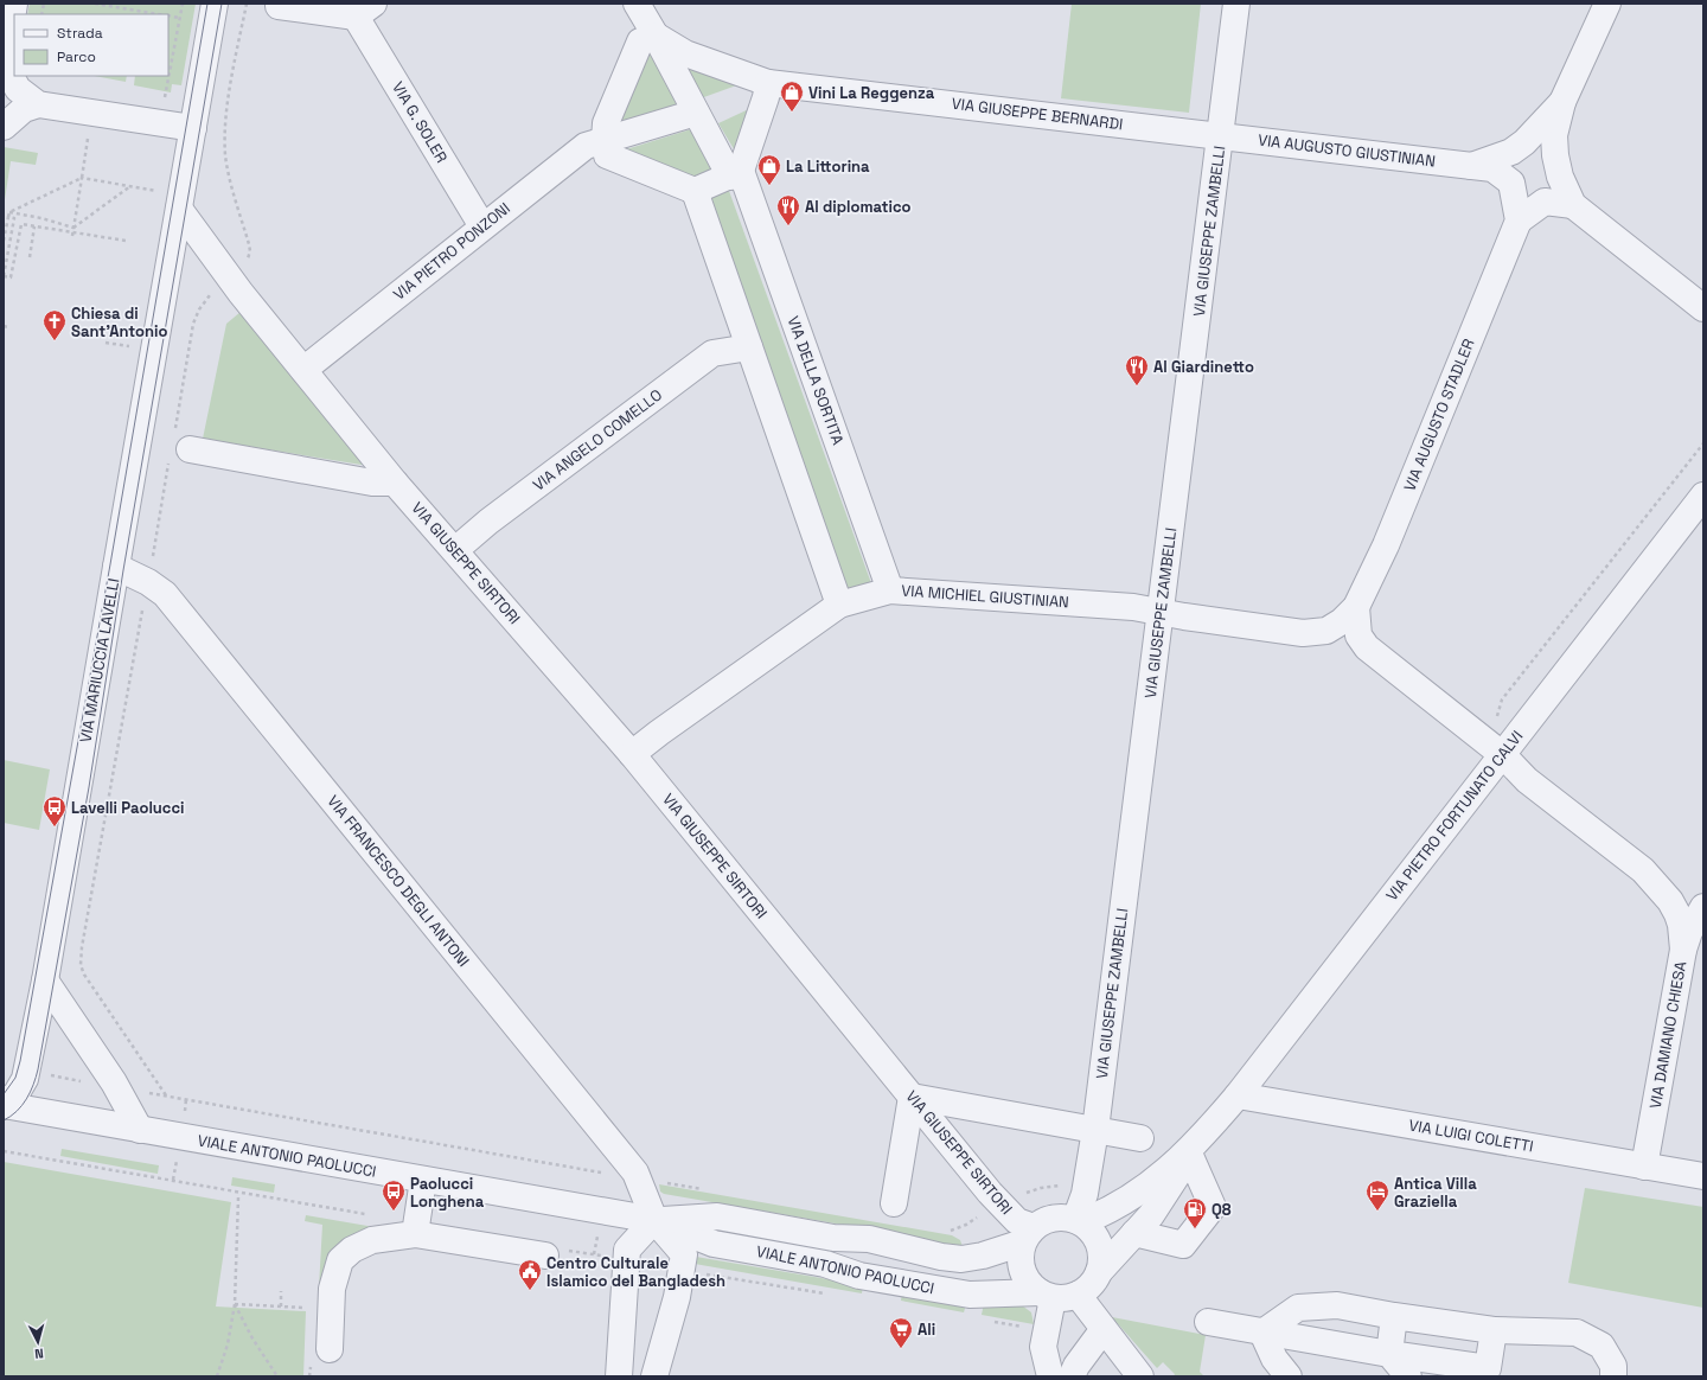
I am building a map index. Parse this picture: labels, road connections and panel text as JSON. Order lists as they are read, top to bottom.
{
  "streets": {
    "street": [
      "VIA GIUSEPPE BERNARDI",
      "VIA G. SOLER",
      "VIA AUGUSTO GIUSTINIAN",
      "VIA GIUSEPPE ZAMBELLI",
      "VIA PIETRO PONZONI",
      "VIA DELLA SORTITA",
      "VIA AUGUSTO STADLER",
      "VIA ANGELO COMELLO",
      "VIA GIUSEPPE SIRTORI",
      "VIA MICHIEL GIUSTINIAN",
      "VIA MARIUCCIA LAVELLI",
      "VIA PIETRO FORTUNATO CALVI",
      "VIA FRANCESCO DEGLI ANTONI",
      "VIA DAMIANO CHIESA",
      "VIA LUIGI COLETTI",
      "VIALE ANTONIO PAOLUCCI"
    ]
  },
  "crossings": [
    ["VIA GIUSEPPE BERNARDI", "VIA AUGUSTO GIUSTINIAN"],
    ["VIA GIUSEPPE BERNARDI", "VIA GIUSEPPE ZAMBELLI"],
    ["VIA GIUSEPPE BERNARDI", "VIA DELLA SORTITA"],
    ["VIA G. SOLER", "VIA PIETRO PONZONI"],
    ["VIA AUGUSTO GIUSTINIAN", "VIA GIUSEPPE ZAMBELLI"],
    ["VIA GIUSEPPE ZAMBELLI", "VIA GIUSEPPE SIRTORI"],
    ["VIA GIUSEPPE ZAMBELLI", "VIA MICHIEL GIUSTINIAN"],
    ["VIA GIUSEPPE ZAMBELLI", "VIA PIETRO FORTUNATO CALVI"],
    ["VIA GIUSEPPE ZAMBELLI", "VIALE ANTONIO PAOLUCCI"],
    ["VIA PIETRO PONZONI", "VIA DELLA SORTITA"],
    ["VIA PIETRO PONZONI", "VIA GIUSEPPE SIRTORI"],
    ["VIA DELLA SORTITA", "VIA MICHIEL GIUSTINIAN"],
    ["VIA AUGUSTO STADLER", "VIA MICHIEL GIUSTINIAN"],
    ["VIA ANGELO COMELLO", "VIA GIUSEPPE SIRTORI"],
    ["VIA GIUSEPPE SIRTORI", "VIA MICHIEL GIUSTINIAN"],
    ["VIA GIUSEPPE SIRTORI", "VIA MARIUCCIA LAVELLI"],
    ["VIA GIUSEPPE SIRTORI", "VIA PIETRO FORTUNATO CALVI"],
    ["VIA GIUSEPPE SIRTORI", "VIALE ANTONIO PAOLUCCI"],
    ["VIA MARIUCCIA LAVELLI", "VIA FRANCESCO DEGLI ANTONI"],
    ["VIA MARIUCCIA LAVELLI", "VIALE ANTONIO PAOLUCCI"],
    ["VIA PIETRO FORTUNATO CALVI", "VIA LUIGI COLETTI"],
    ["VIA PIETRO FORTUNATO CALVI", "VIALE ANTONIO PAOLUCCI"],
    ["VIA FRANCESCO DEGLI ANTONI", "VIALE ANTONIO PAOLUCCI"],
    ["VIA DAMIANO CHIESA", "VIA LUIGI COLETTI"]
  ],
  "places": {
    "shop": ["Vini La Reggenza", "La Littorina"],
    "restaurant": ["Al diplomatico", "Al Giardinetto"],
    "church": ["Chiesa di Sant'Antonio"],
    "bus stop": ["Lavelli Paolucci", "Paolucci Longhena"],
    "hotel": ["Antica Villa Graziella"],
    "fuel station": ["Q8"],
    "public building": ["Centro Culturale Islamico del Bangladesh"],
    "supermarket": ["Ali"]
  },
  "legend": ["Strada", "Parco"],
  "north": "bottom"
}
